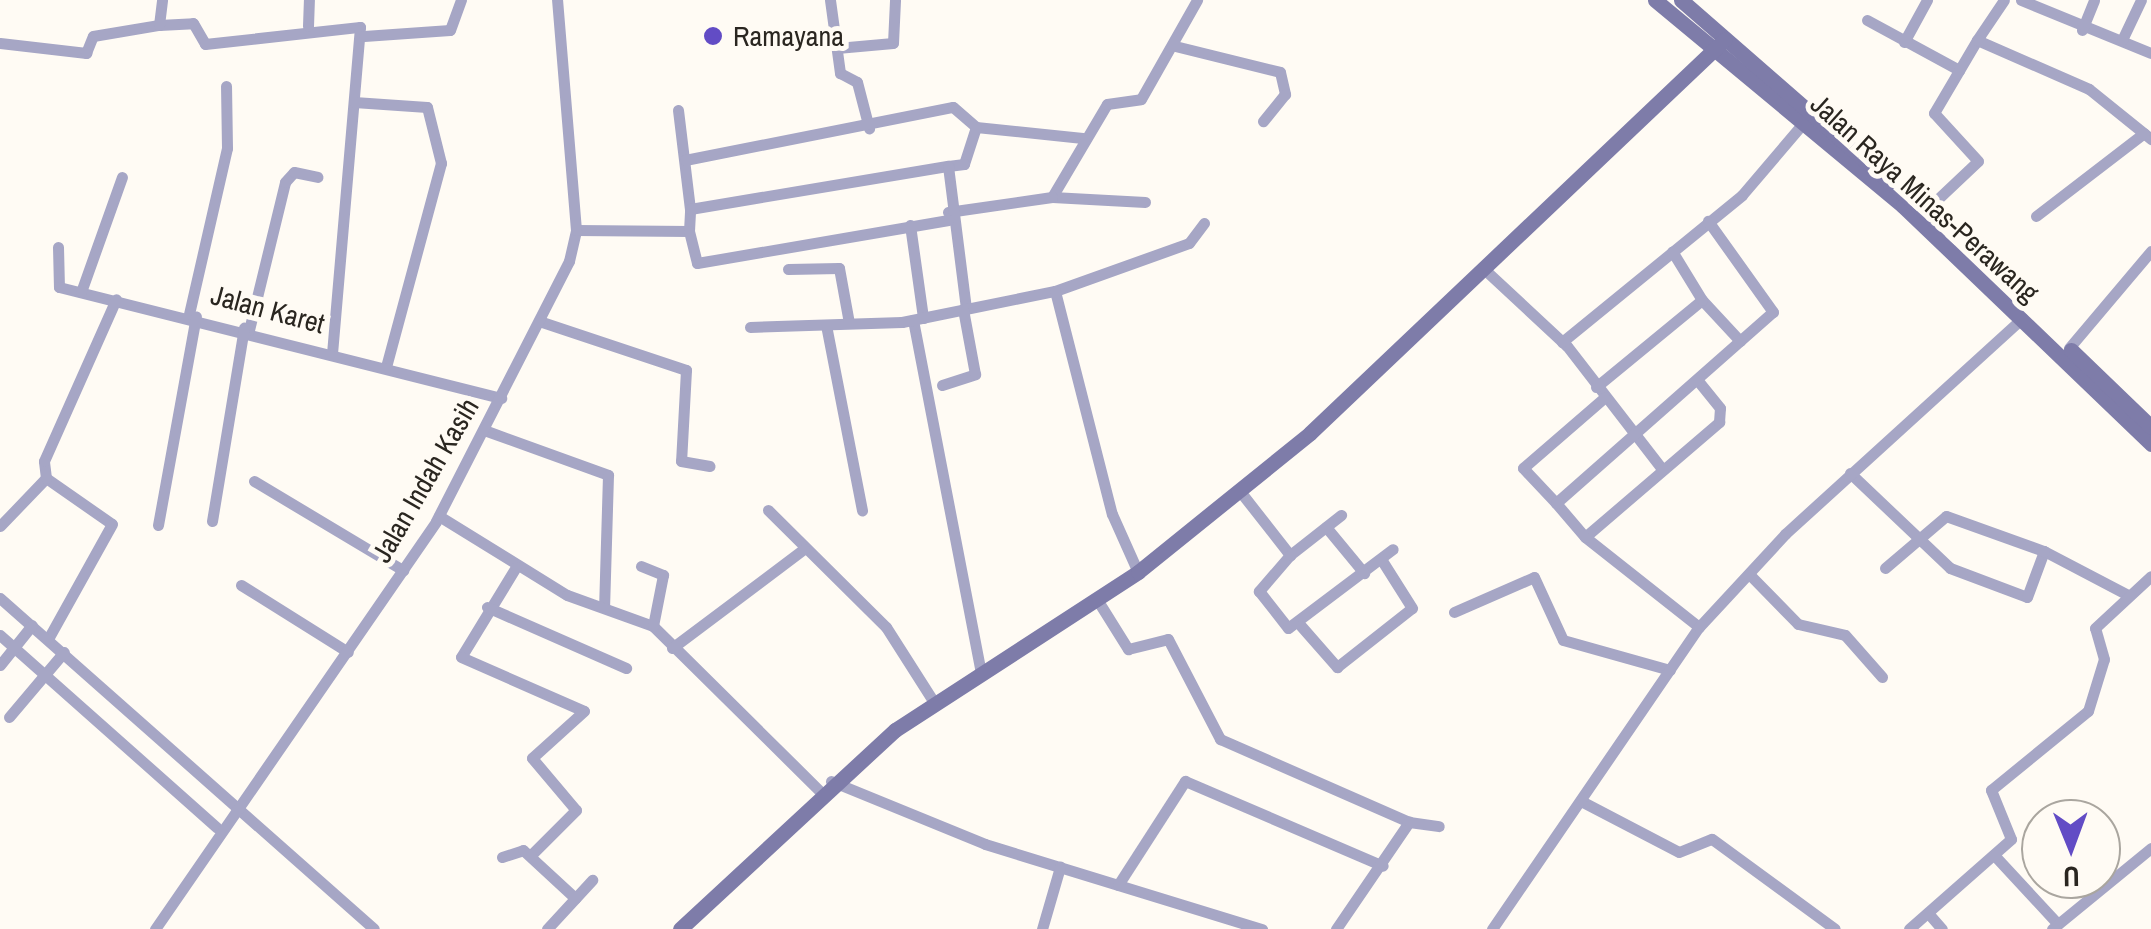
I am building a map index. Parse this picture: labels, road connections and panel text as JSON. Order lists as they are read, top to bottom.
{
  "streets": {
    "main road": ["Jalan Raya Minas-Perawang"],
    "street": ["Jalan Karet", "Jalan Indah Kasih"]
  },
  "crossings": [
    ["Jalan Karet", "Jalan Indah Kasih"]
  ],
  "places": ["Ramayana"],
  "north": "bottom"
}
